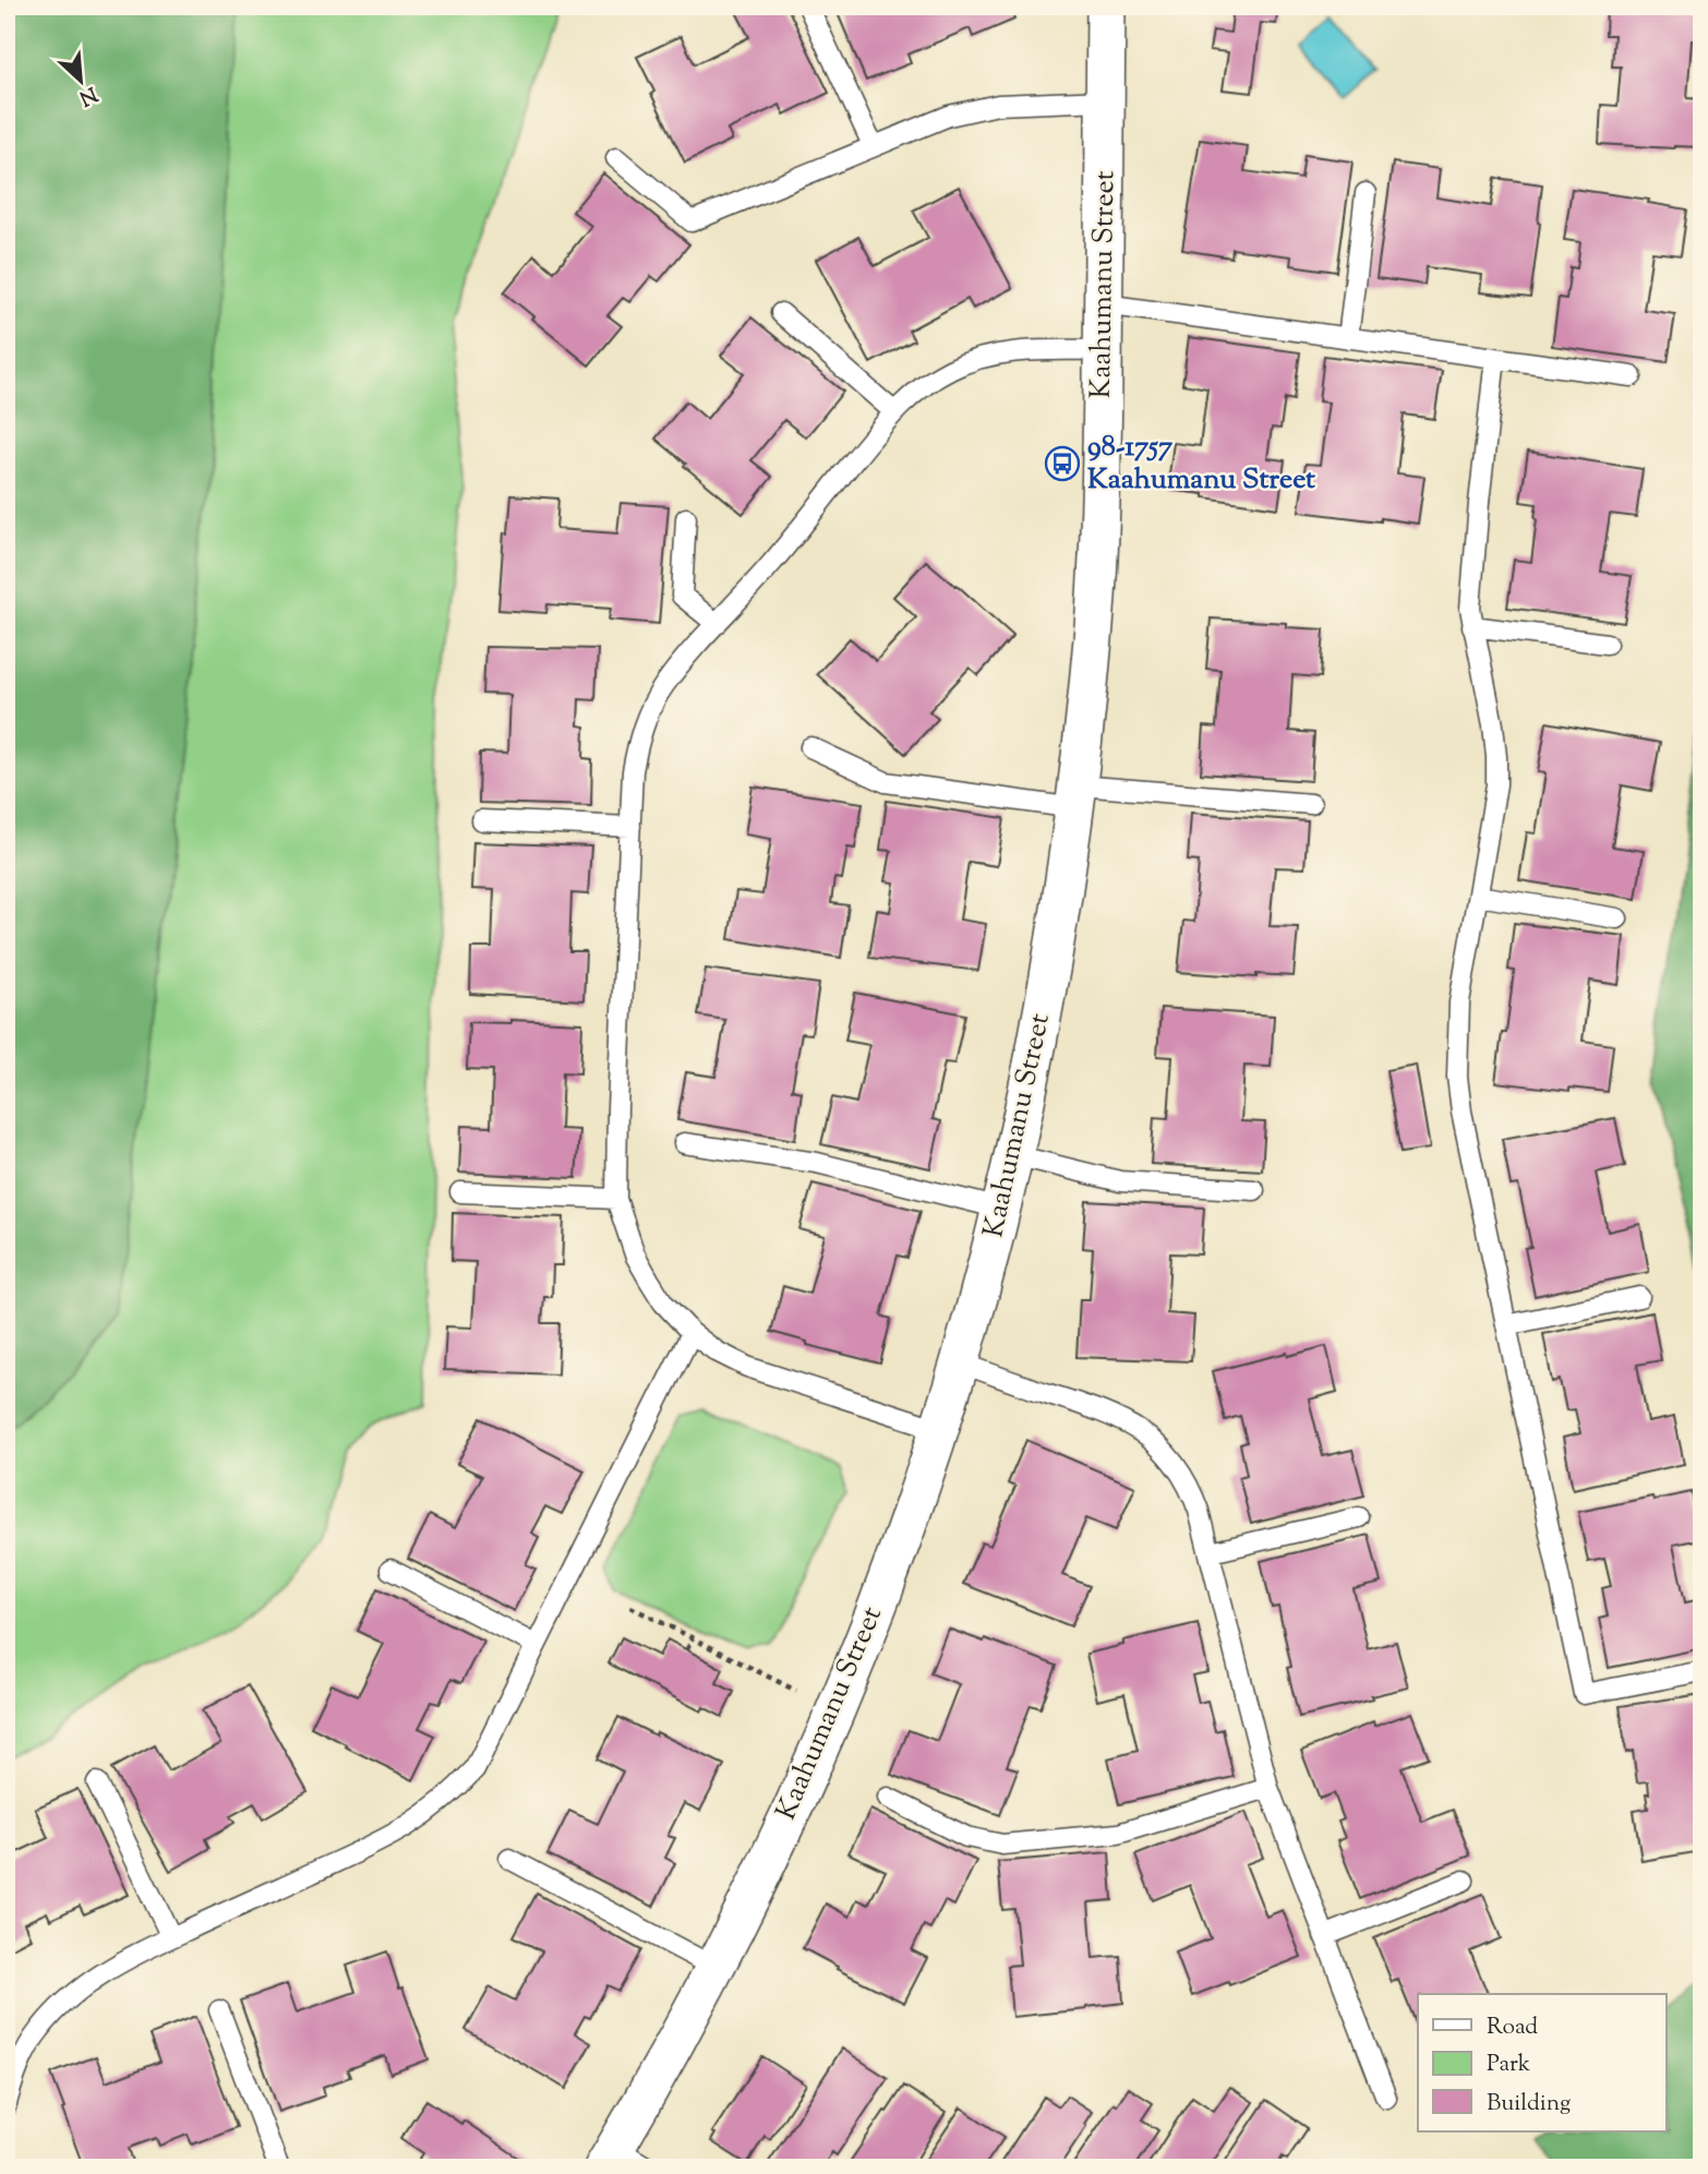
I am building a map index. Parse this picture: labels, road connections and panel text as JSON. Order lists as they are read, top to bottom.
{
  "streets": {
    "street": ["Kaahumanu Street"]
  },
  "places": {
    "bus stop": ["98-1757 Kaahumanu Street"]
  },
  "legend": ["Road", "Park", "Building"],
  "north": "bottom right"
}
